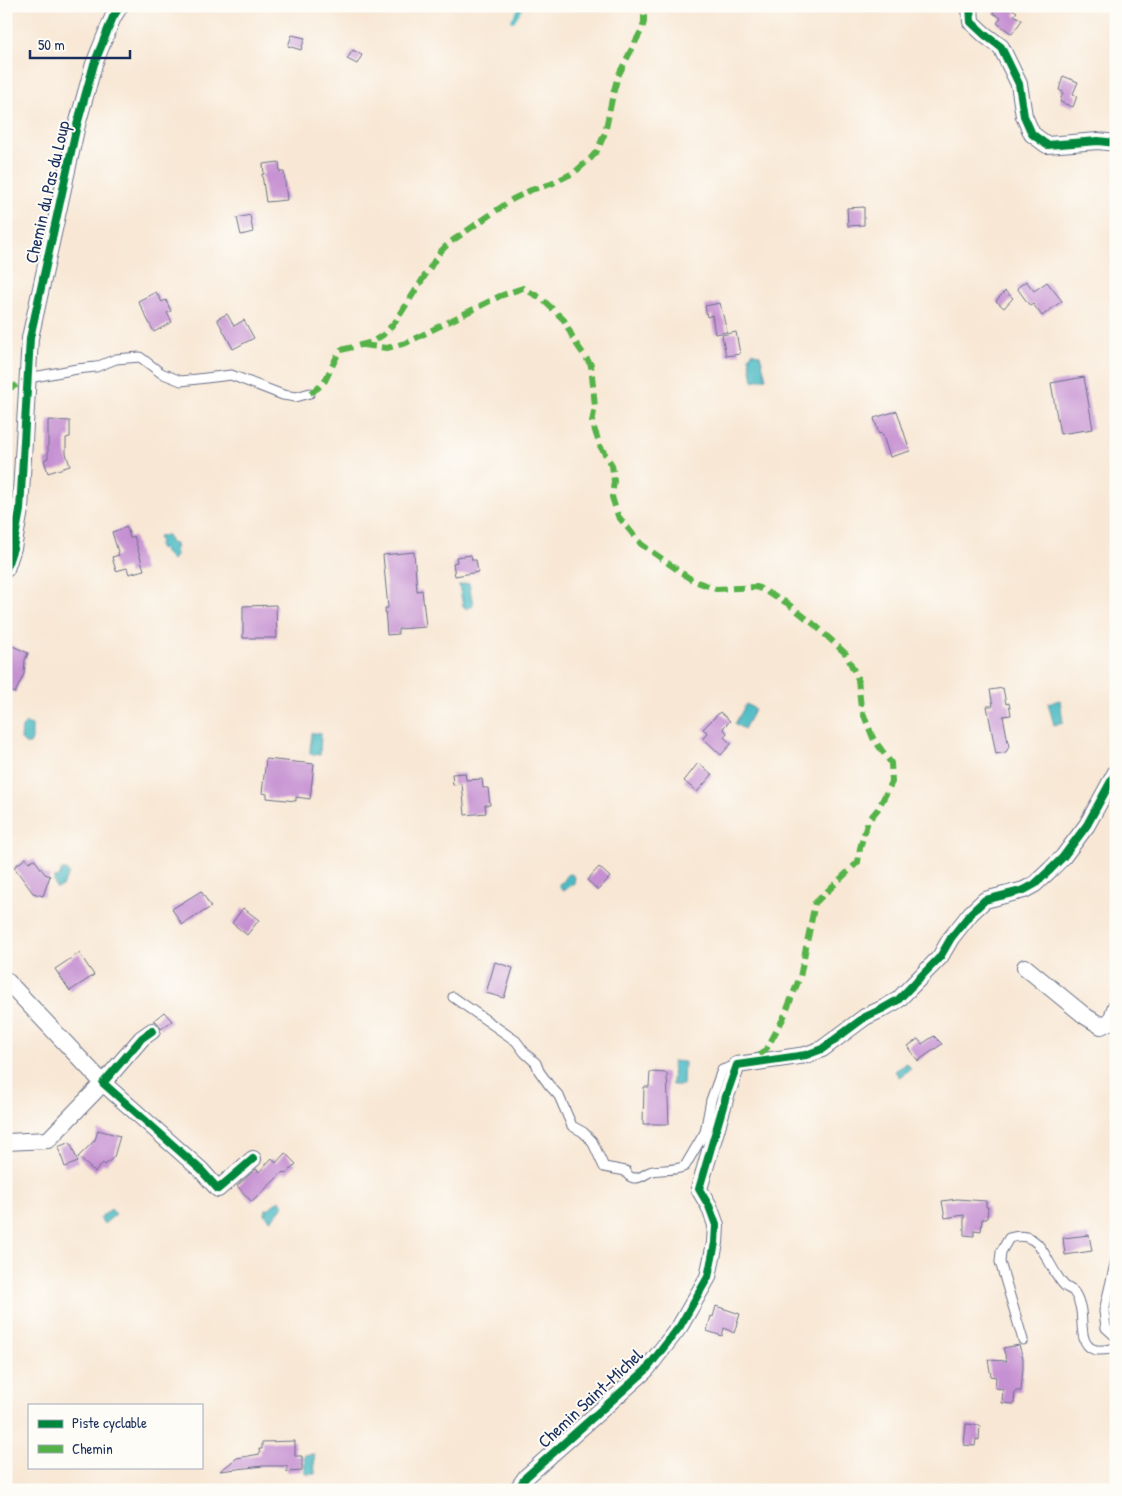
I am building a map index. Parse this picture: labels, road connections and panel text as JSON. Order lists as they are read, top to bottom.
{
  "streets": {
    "street": ["Chemin du Pas du Loup", "Chemin Saint-Michel"]
  },
  "legend": ["Piste cyclable", "Chemin"],
  "scale_bar": "50 m"
}
